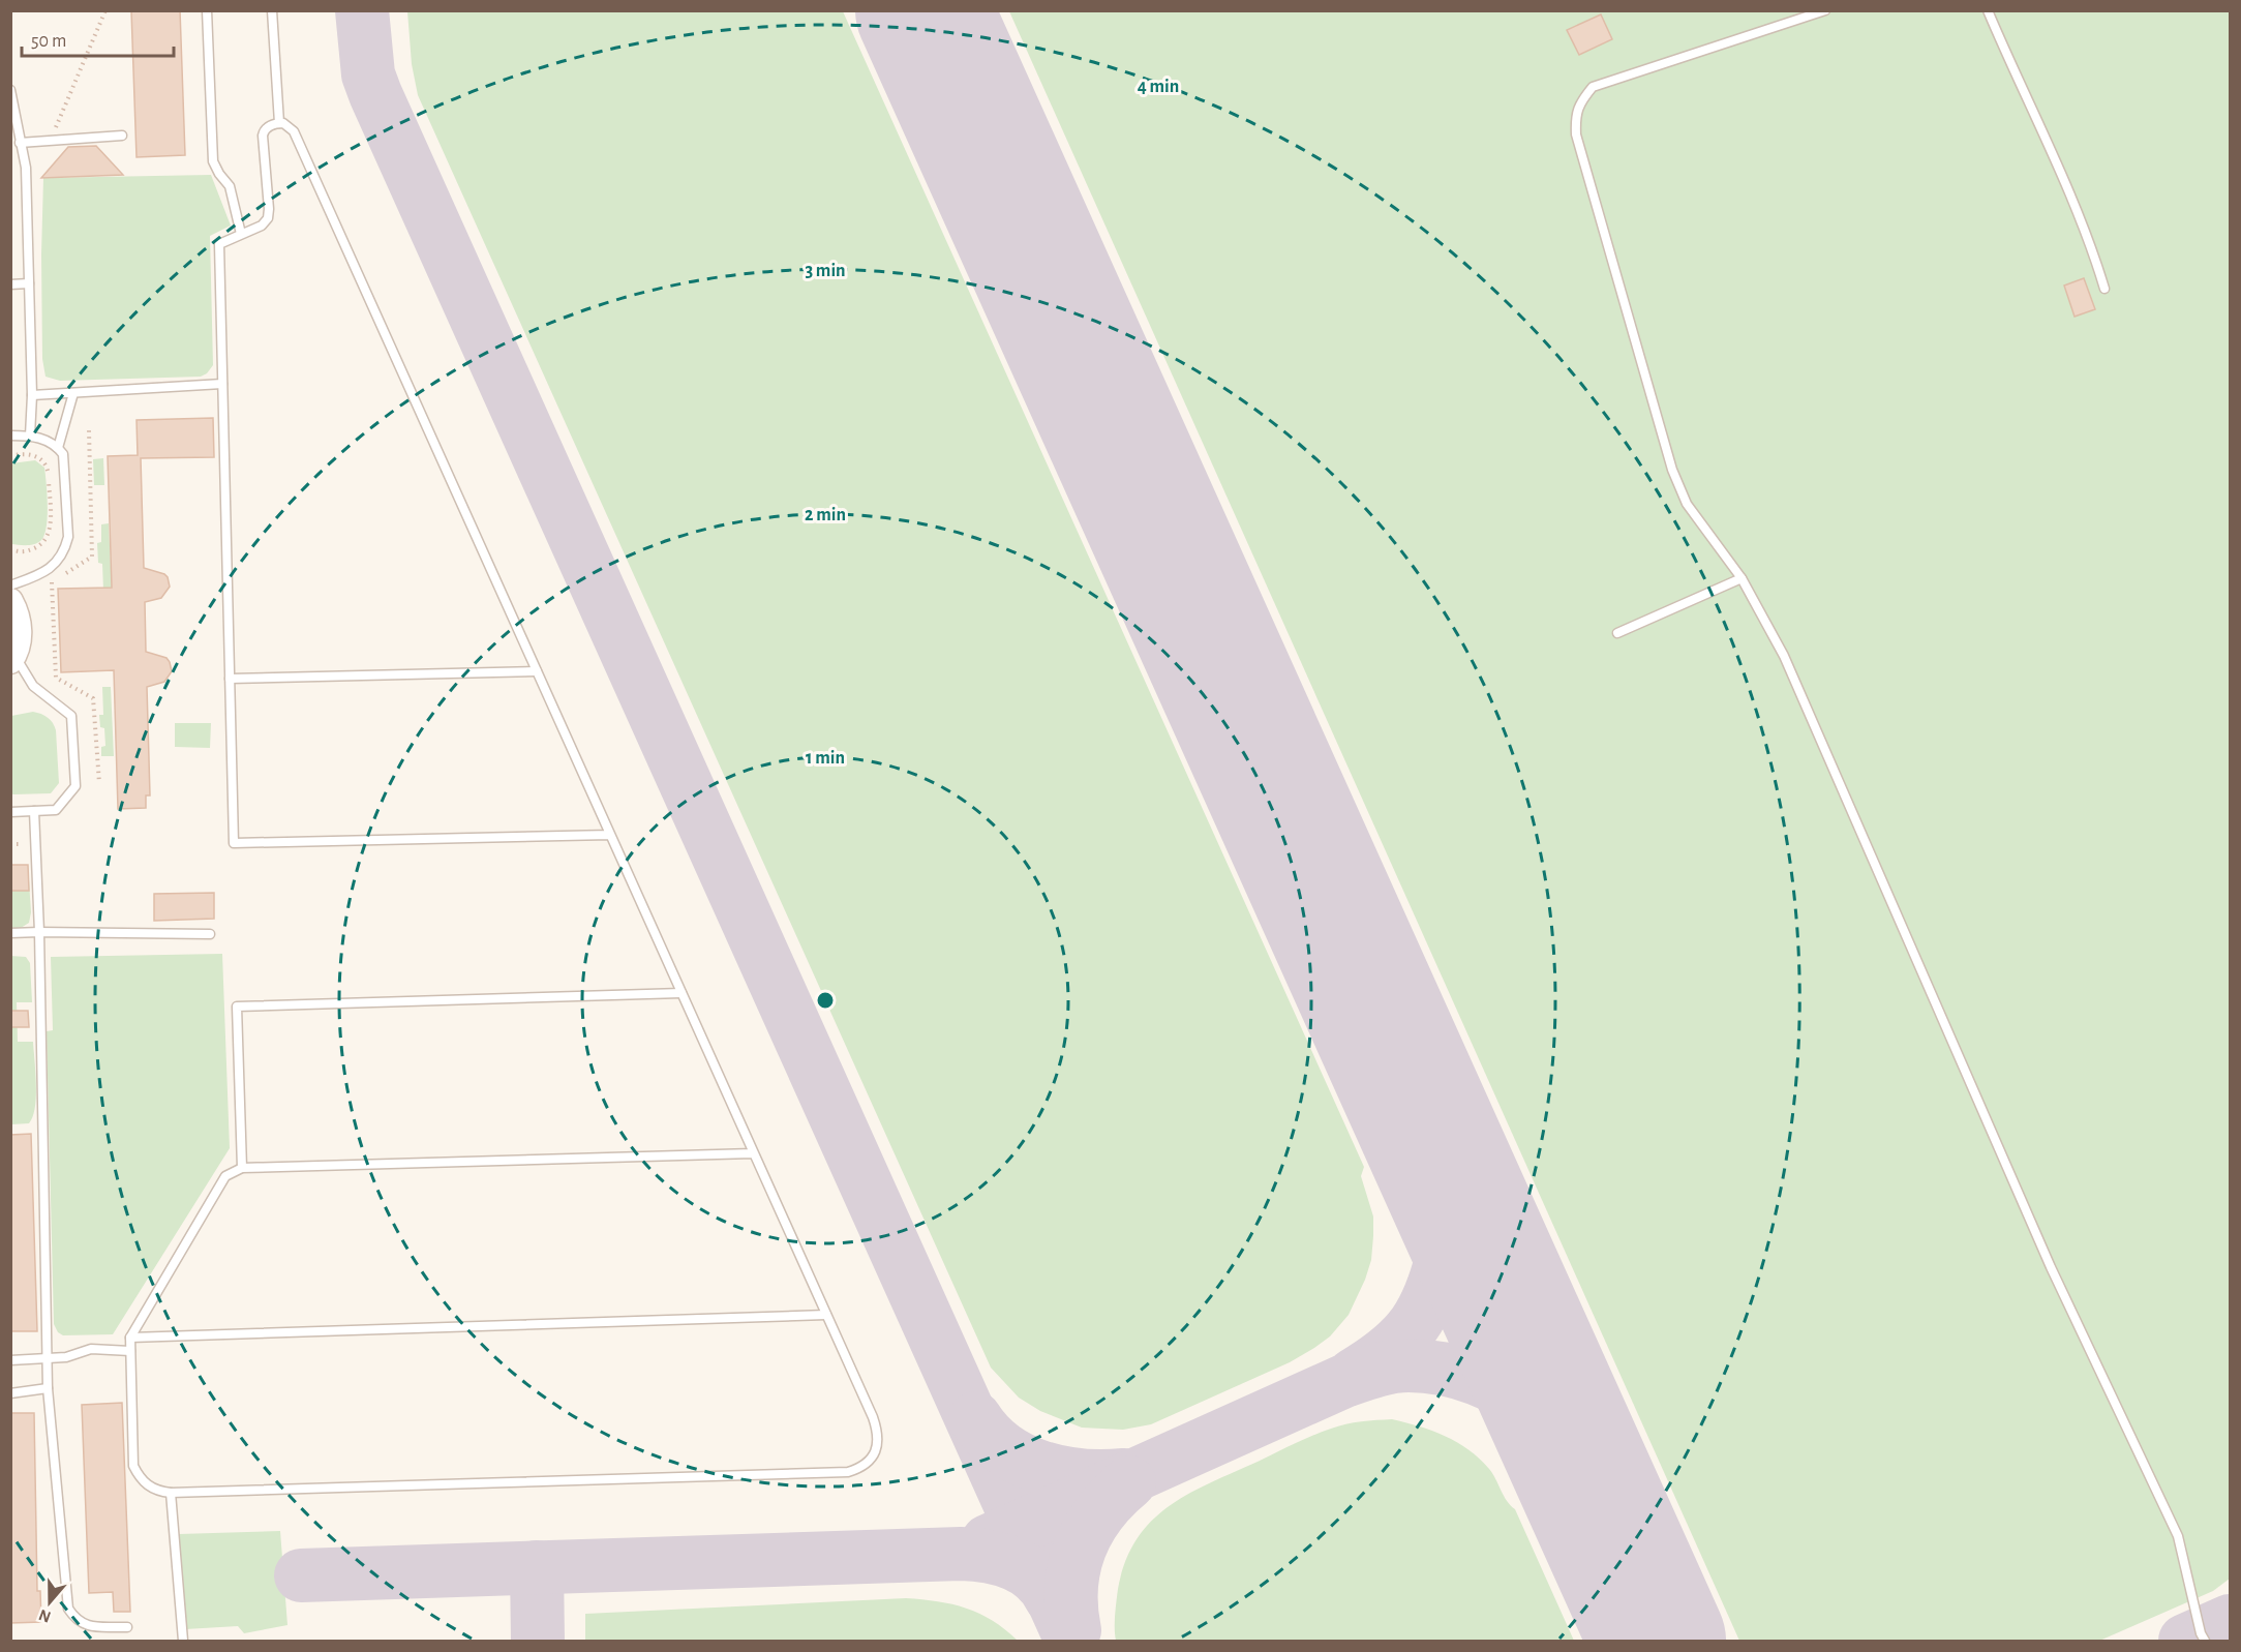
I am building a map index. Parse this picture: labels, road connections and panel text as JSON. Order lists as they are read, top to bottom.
{
  "scale_bar": "50 m",
  "north": "bottom",
  "rings": [
    "4 min",
    "3 min",
    "2 min",
    "1 min"
  ]
}
